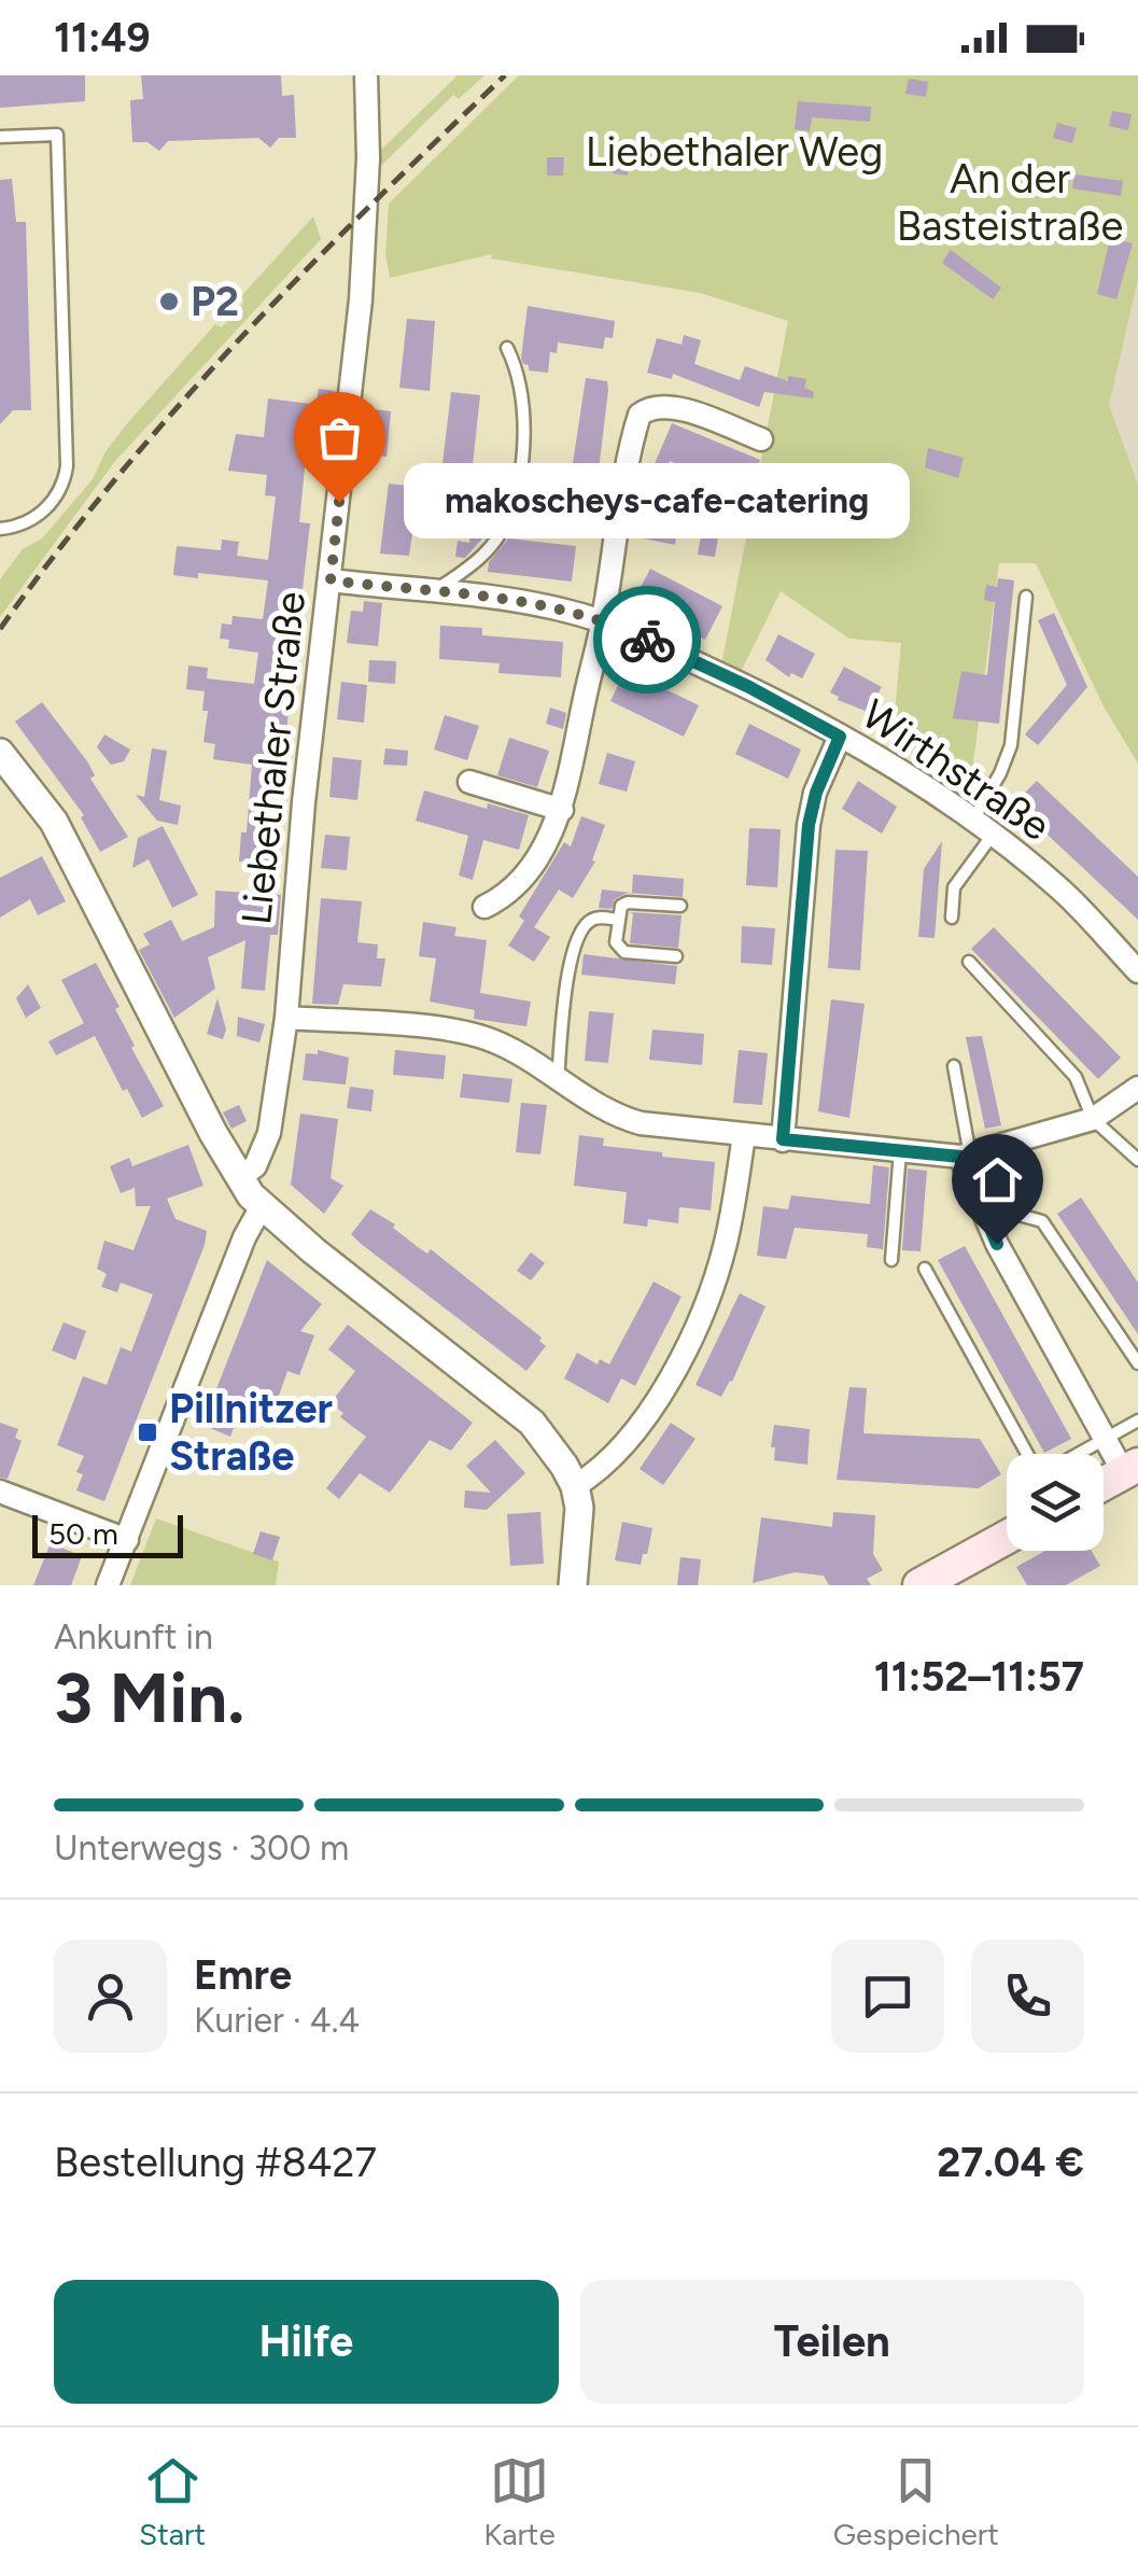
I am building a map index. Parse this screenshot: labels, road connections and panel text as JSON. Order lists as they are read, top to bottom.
{
  "streets": {
    "street": ["Liebethaler Straße", "Wirthstraße"]
  },
  "crossings": [
    ["Liebethaler Straße", "Wirthstraße"]
  ],
  "parks": ["Liebethaler Weg", "An der Basteistraße"],
  "places": {
    "other": ["P2", "makoscheys-cafe-catering"],
    "transit": ["Pillnitzer Straße"]
  },
  "scale_bar": "50 m",
  "page": {
    "status": "11:49",
    "bubble": "makoscheys-cafe-catering",
    "scale": "50 m",
    "heading": ["3 Min.", "Ankunft in", "11:52–11:57"],
    "panel": [
      "Emre",
      "Kurier · 4.4",
      "Bestellung #8427",
      "27.04 €"
    ],
    "bar": "Unterwegs · 300 m",
    "buttons": ["Hilfe", "Teilen"],
    "tabs": ["Start", "Karte", "Gespeichert"]
  }
}
